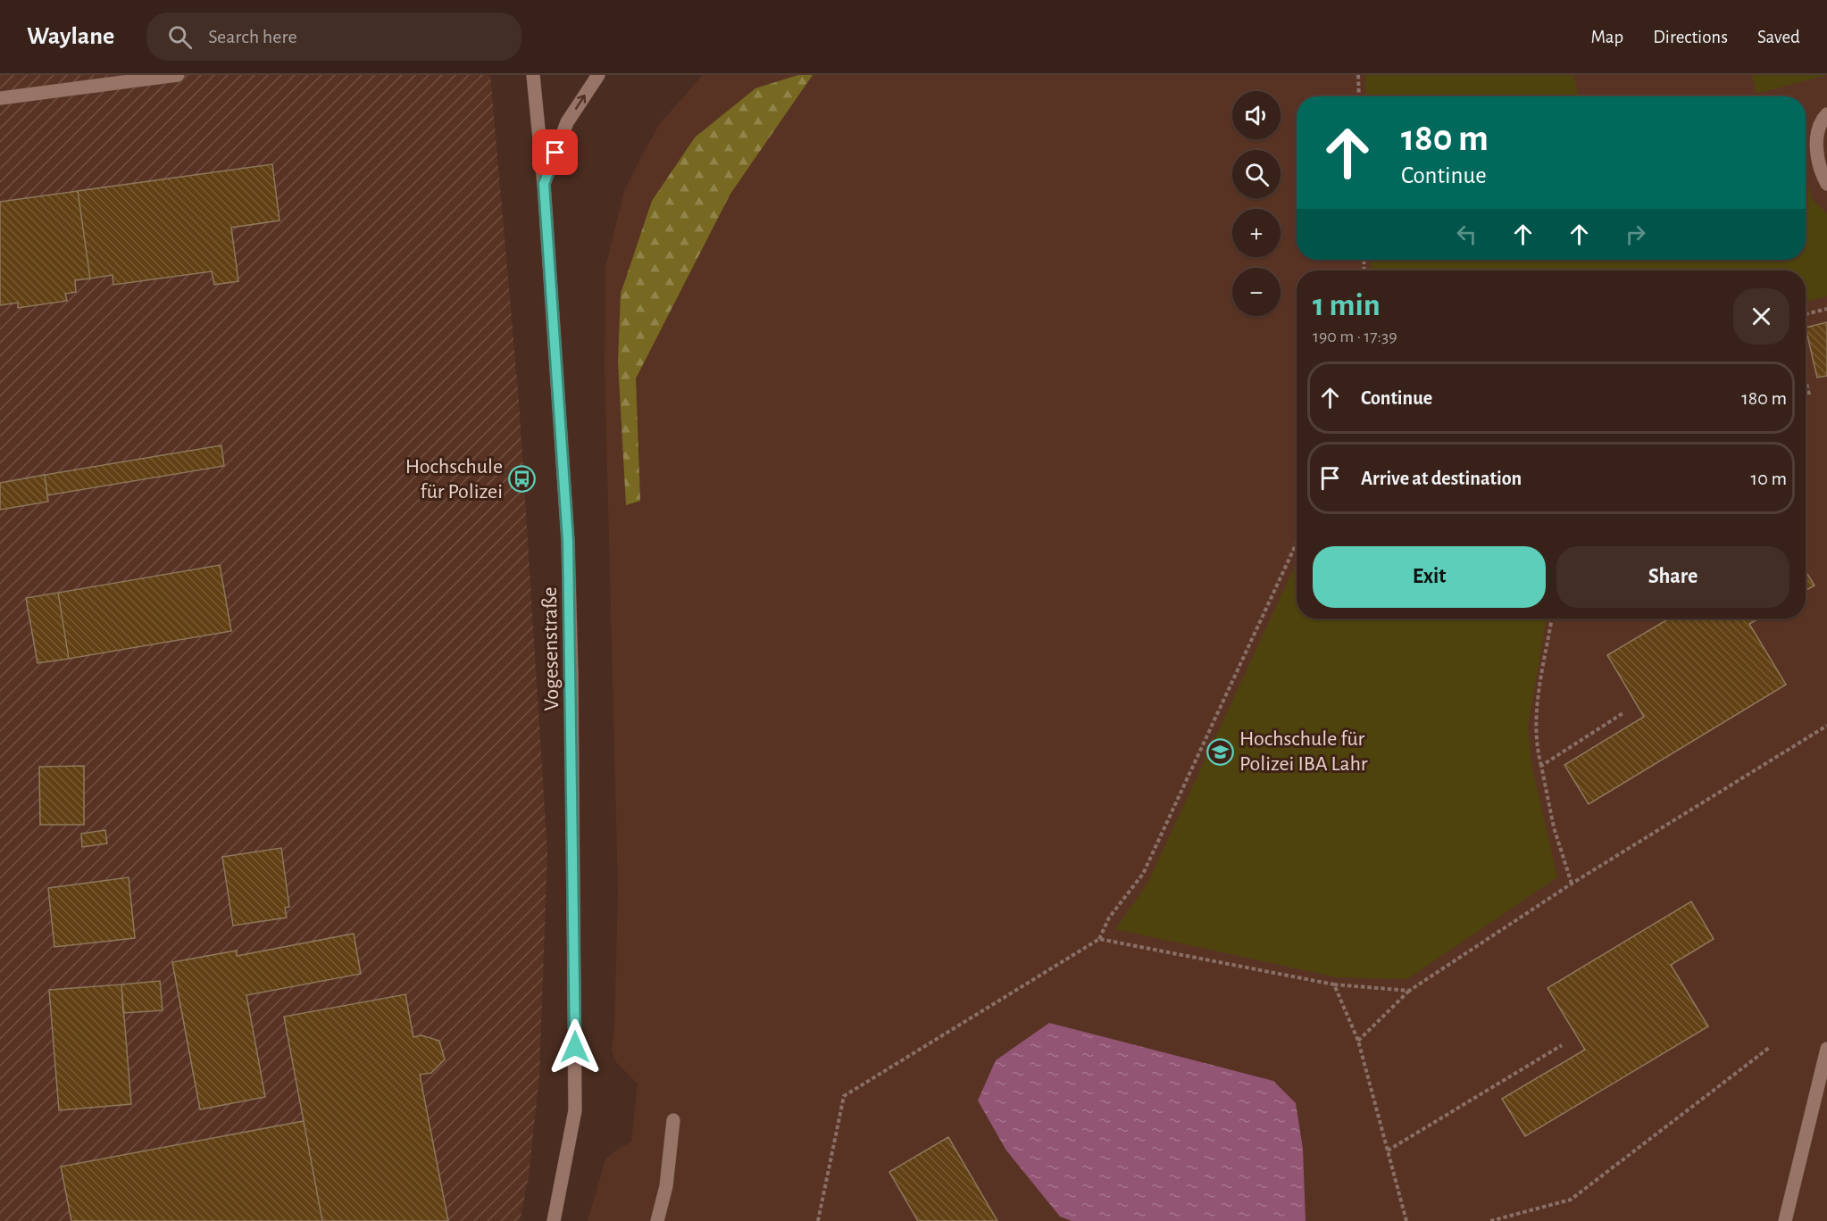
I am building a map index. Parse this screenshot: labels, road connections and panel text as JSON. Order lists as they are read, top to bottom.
{
  "streets": {
    "street": ["Vogesenstraße"]
  },
  "places": {
    "bus stop": ["Hochschule für Polizei"],
    "school or university": ["Hochschule für Polizei IBA Lahr"]
  },
  "page": {
    "header": "Waylane",
    "search": "Search here",
    "nav": ["Map", "Directions", "Saved"],
    "map_buttons": ["+", "−"],
    "turn": ["180 m", "Continue"],
    "heading": ["1 min", "190 m · 17:39"],
    "list": [
      {
        "name": "Continue",
        "value": "180 m"
      },
      {
        "name": "Arrive at destination",
        "value": "10 m"
      }
    ],
    "buttons": ["Exit", "Share"]
  }
}
